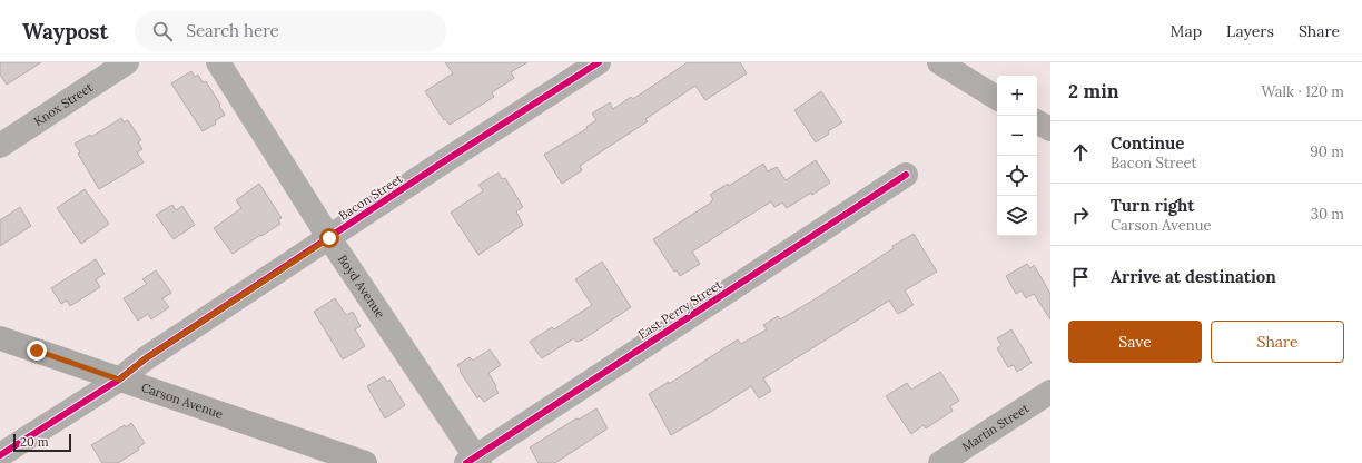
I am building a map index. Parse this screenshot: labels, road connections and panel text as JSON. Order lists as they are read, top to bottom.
{
  "streets": {
    "main road": ["Carson Avenue"],
    "street": [
      "Knox Street",
      "Bacon Street",
      "Boyd Avenue",
      "East Perry Street",
      "Martin Street"
    ]
  },
  "crossings": [
    ["Bacon Street", "Boyd Avenue"],
    ["Bacon Street", "Carson Avenue"],
    ["Boyd Avenue", "East Perry Street"]
  ],
  "scale_bar": "20 m",
  "page": {
    "header": "Waypost",
    "search": "Search here",
    "nav": ["Map", "Layers", "Share"],
    "heading": ["2 min", "Walk · 120 m"],
    "map_buttons": ["+", "−"],
    "list": [
      ["Continue", "Bacon Street", "90 m"],
      ["Turn right", "Carson Avenue", "30 m"],
      "Arrive at destination"
    ],
    "buttons": ["Save", "Share"],
    "scale": "20 m"
  }
}
